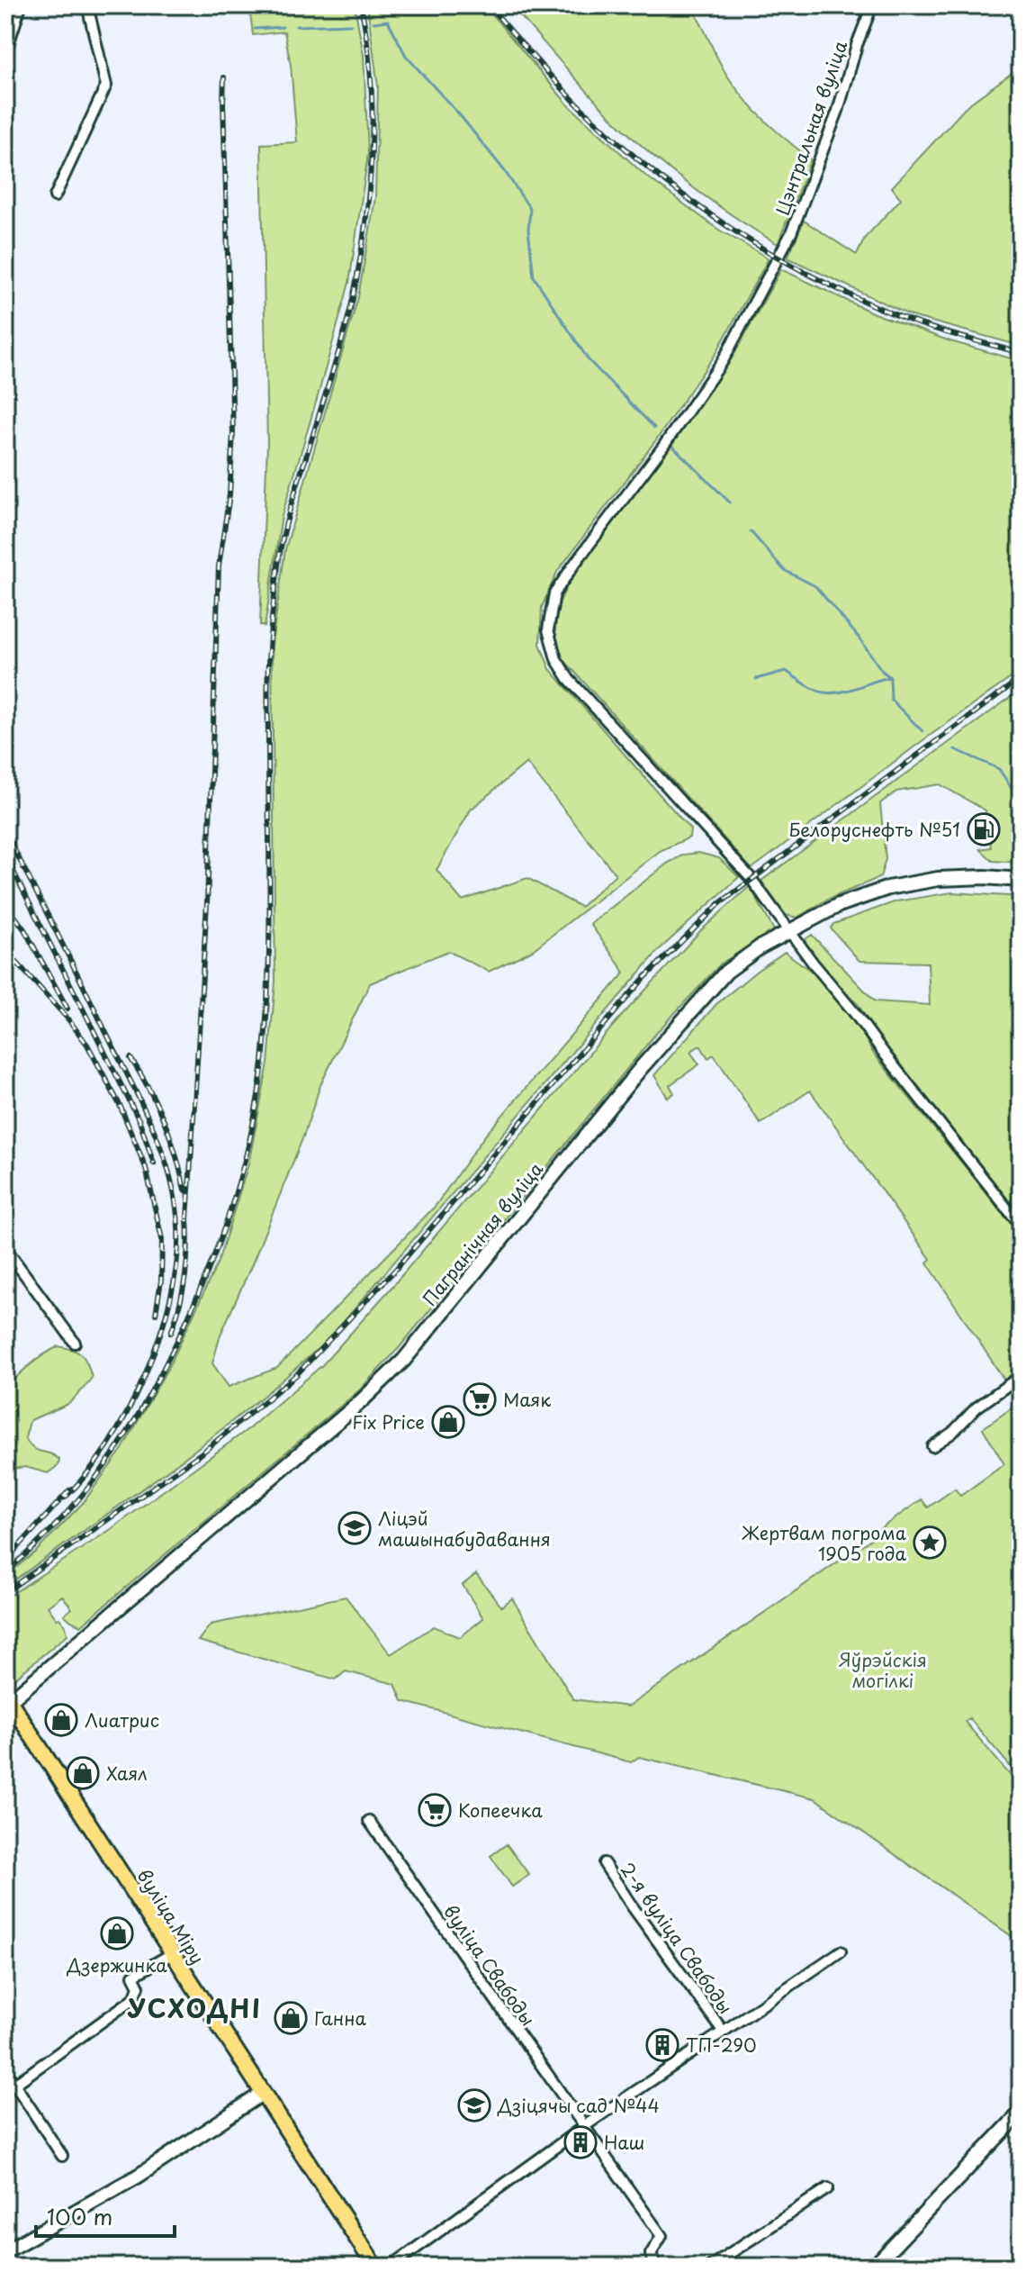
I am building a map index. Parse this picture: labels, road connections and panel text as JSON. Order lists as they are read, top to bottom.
{
  "streets": {
    "main road": ["вуліца Міру"],
    "street": [
      "Цэнтральная вуліца",
      "Пагранічная вуліца",
      "2-я вуліца Свабоды",
      "вуліца Свабоды"
    ]
  },
  "crossings": [
    ["Цэнтральная вуліца", "Пагранічная вуліца"],
    ["Пагранічная вуліца", "вуліца Міру"]
  ],
  "districts": ["УСХОДНІ"],
  "parks": ["Яўрэйскія могілкі"],
  "places": {
    "fuel station": ["Белоруснефть №51"],
    "supermarket": ["Маяк", "Копеечка"],
    "shop": [
      "Fix Price",
      "Лиатрис",
      "Хаял",
      "Дзержинка",
      "Ганна"
    ],
    "school or university": ["Ліцэй машынабудавання", "Дзіцячы сад №44"],
    "place": ["Жертвам погрома 1905 года"],
    "building": ["ТП-290", "Наш"]
  },
  "scale_bar": "100 m"
}
